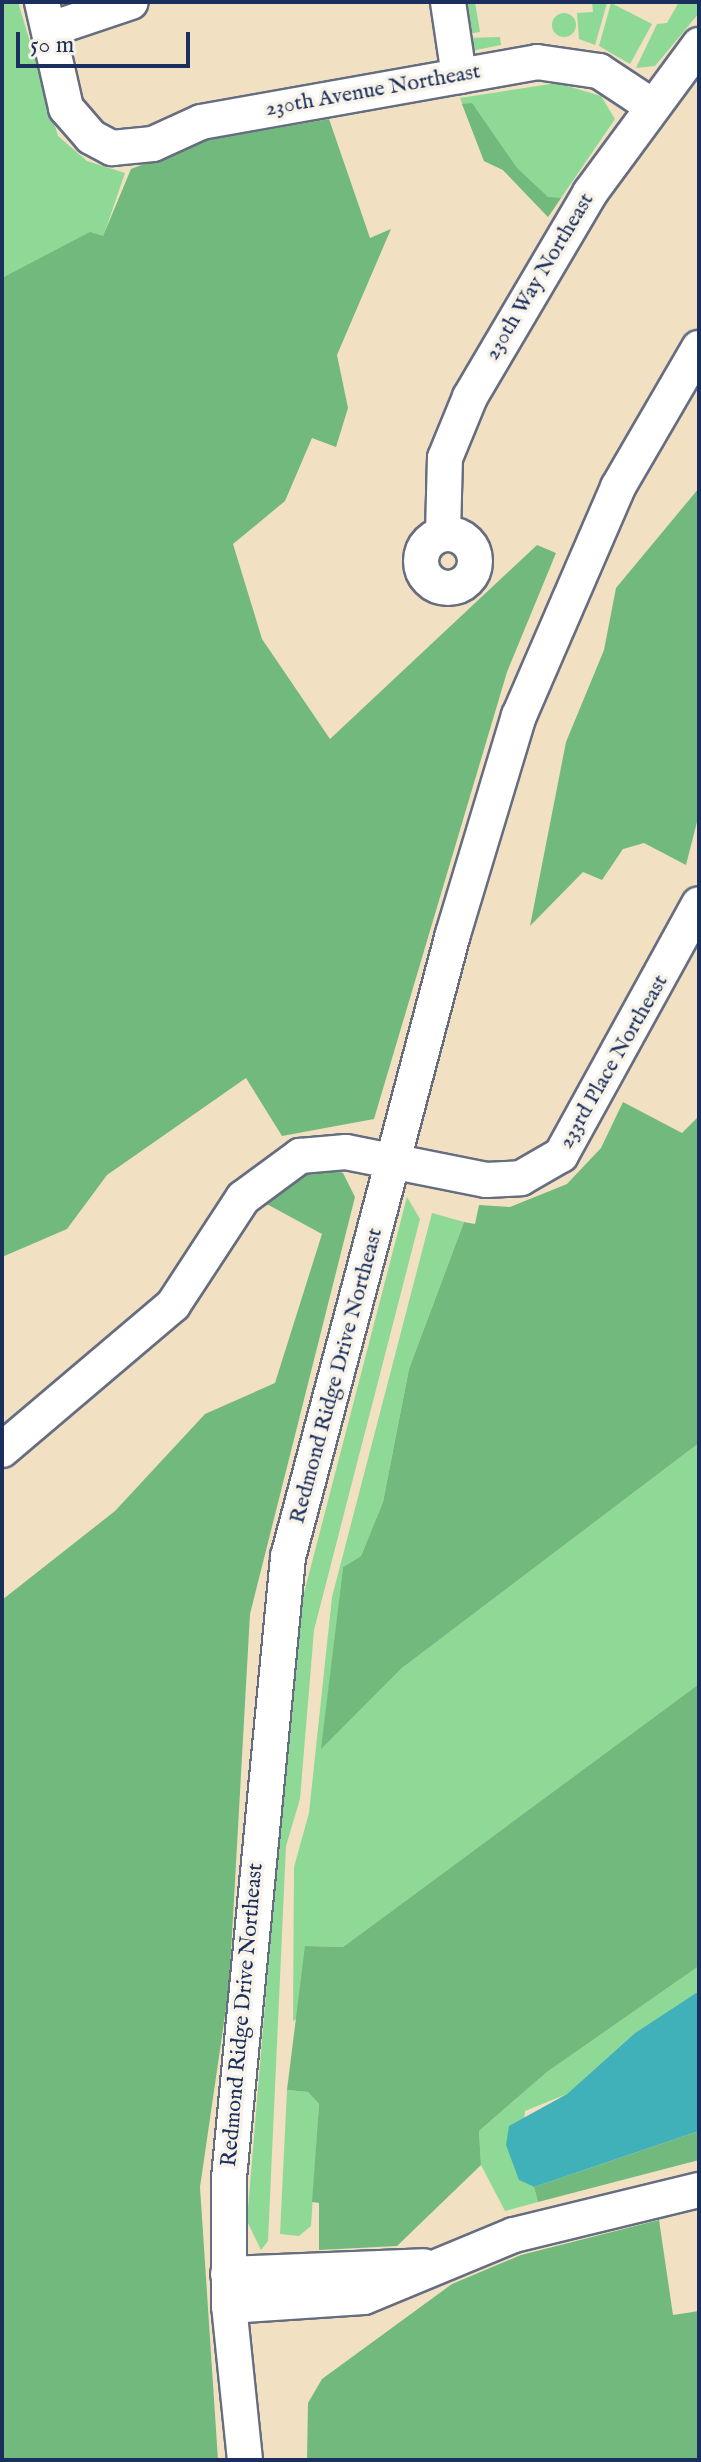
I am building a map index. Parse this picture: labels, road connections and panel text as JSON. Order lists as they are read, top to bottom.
{
  "streets": {
    "street": [
      "230th Avenue Northeast",
      "230th Way Northeast",
      "233rd Place Northeast",
      "Redmond Ridge Drive Northeast"
    ]
  },
  "crossings": [
    ["230th Avenue Northeast", "230th Way Northeast"],
    ["233rd Place Northeast", "Redmond Ridge Drive Northeast"]
  ],
  "scale_bar": "50 m"
}
